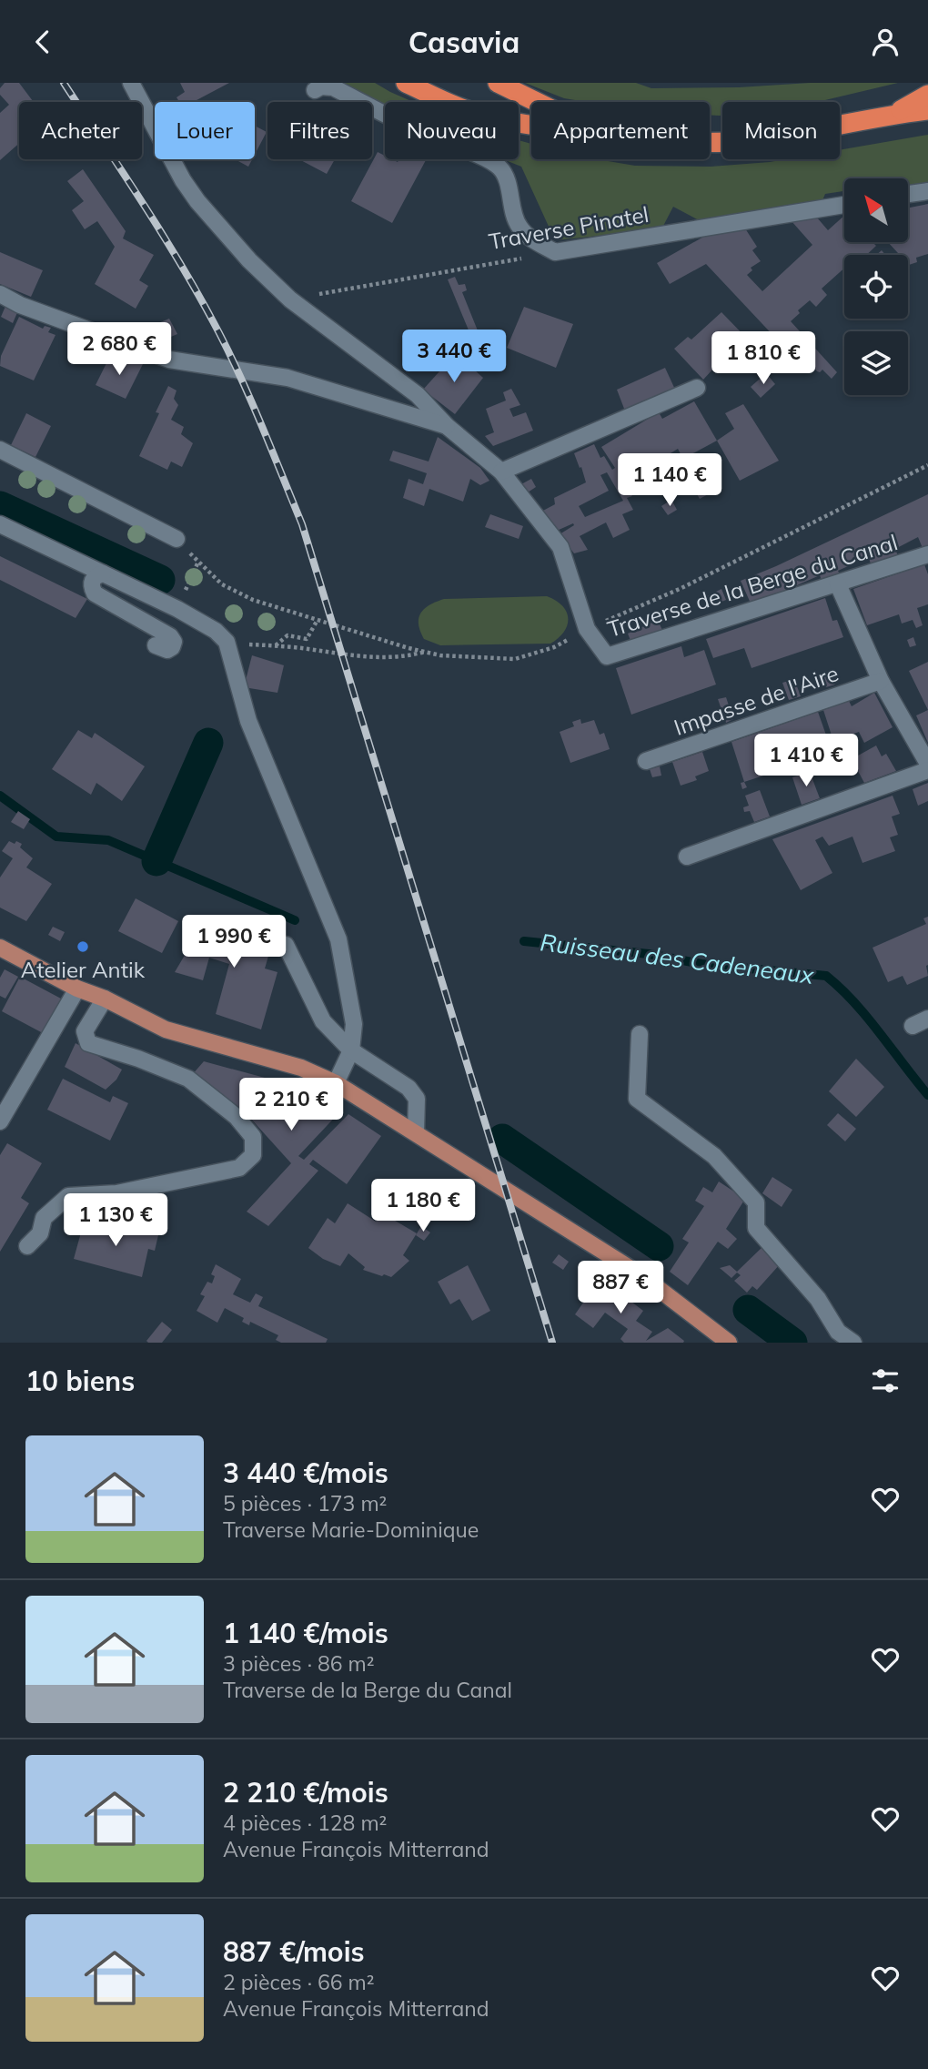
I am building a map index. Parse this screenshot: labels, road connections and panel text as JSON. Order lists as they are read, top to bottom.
{
  "streets": {
    "street": ["Traverse Pinatel", "Traverse de la Berge du Canal", "Impasse de l'Aire"]
  },
  "crossings": [
    ["Traverse Pinatel", "Traverse de la Berge du Canal"]
  ],
  "water": ["Ruisseau des Cadeneaux"],
  "places": ["Atelier Antik"],
  "north": "top left",
  "page": {
    "header": "Casavia",
    "chip": [
      "Acheter",
      "Louer",
      "Filtres",
      "Nouveau",
      "Appartement",
      "Maison"
    ],
    "price": [
      "2 680 €",
      "3 440 €",
      "1 810 €",
      "1 140 €",
      "1 410 €",
      "1 990 €",
      "2 210 €",
      "1 180 €",
      "1 130 €",
      "887 €"
    ],
    "heading": "10 biens",
    "list": [
      {
        "name": "3 440 €/mois",
        "note": "5 pièces · 173 m² · Traverse Marie-Dominique"
      },
      {
        "name": "1 140 €/mois",
        "note": "3 pièces · 86 m² · Traverse de la Berge du Canal"
      },
      {
        "name": "2 210 €/mois",
        "note": "4 pièces · 128 m² · Avenue François Mitterrand"
      },
      {
        "name": "887 €/mois",
        "note": "2 pièces · 66 m² · Avenue François Mitterrand"
      }
    ]
  }
}
